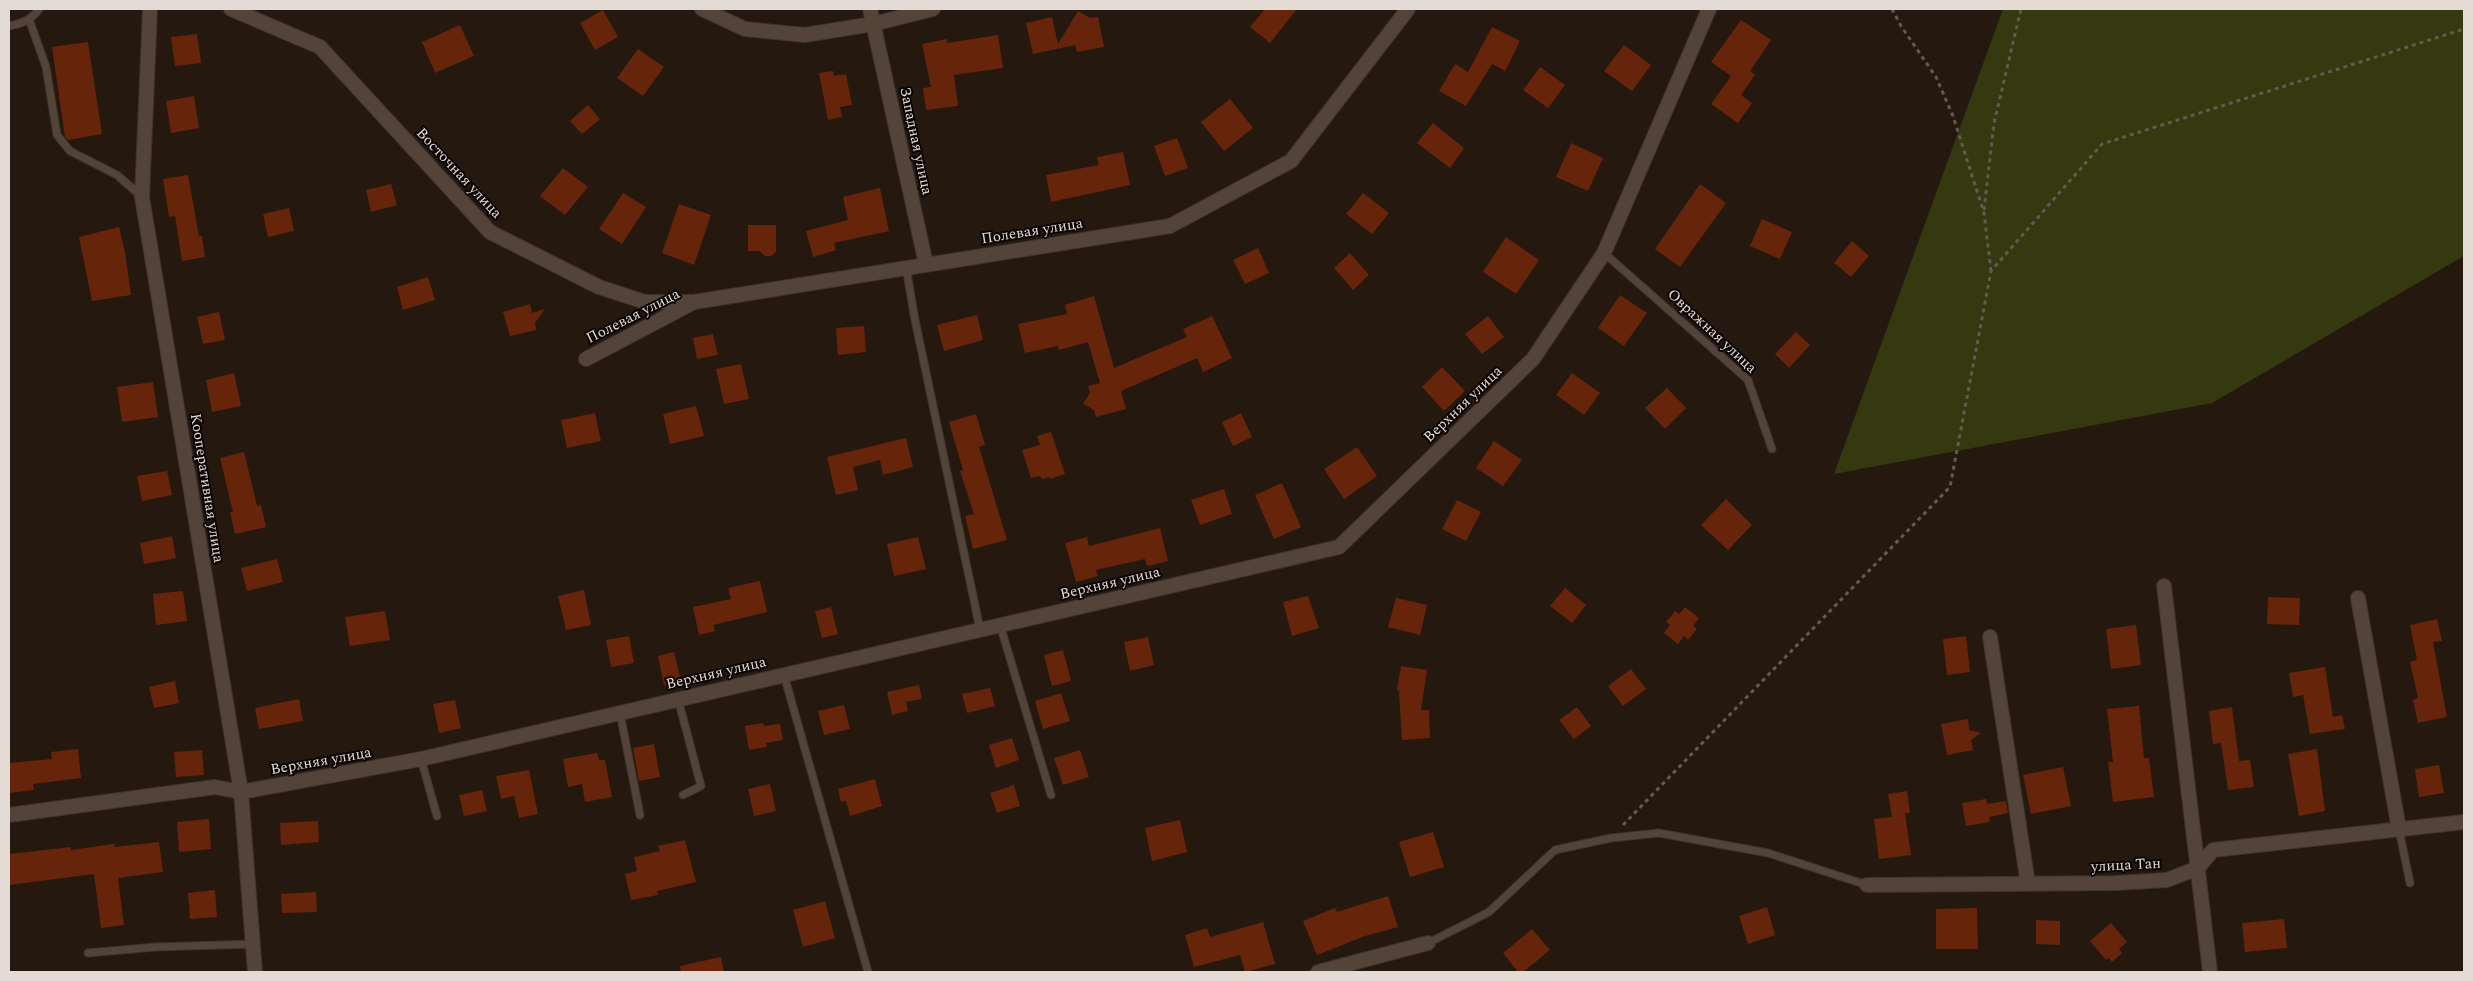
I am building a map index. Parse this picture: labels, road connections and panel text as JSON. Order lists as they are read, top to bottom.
{
  "streets": {
    "street": [
      "Западная улица",
      "Восточная улица",
      "Полевая улица",
      "Верхняя улица",
      "Кооперативная улица",
      "улица Тан"
    ],
    "lane": ["Овражная улица"]
  },
  "crossings": [
    ["Западная улица", "Полевая улица"],
    ["Восточная улица", "Полевая улица"],
    ["Овражная улица", "Верхняя улица"],
    ["Верхняя улица", "Кооперативная улица"]
  ]
}
